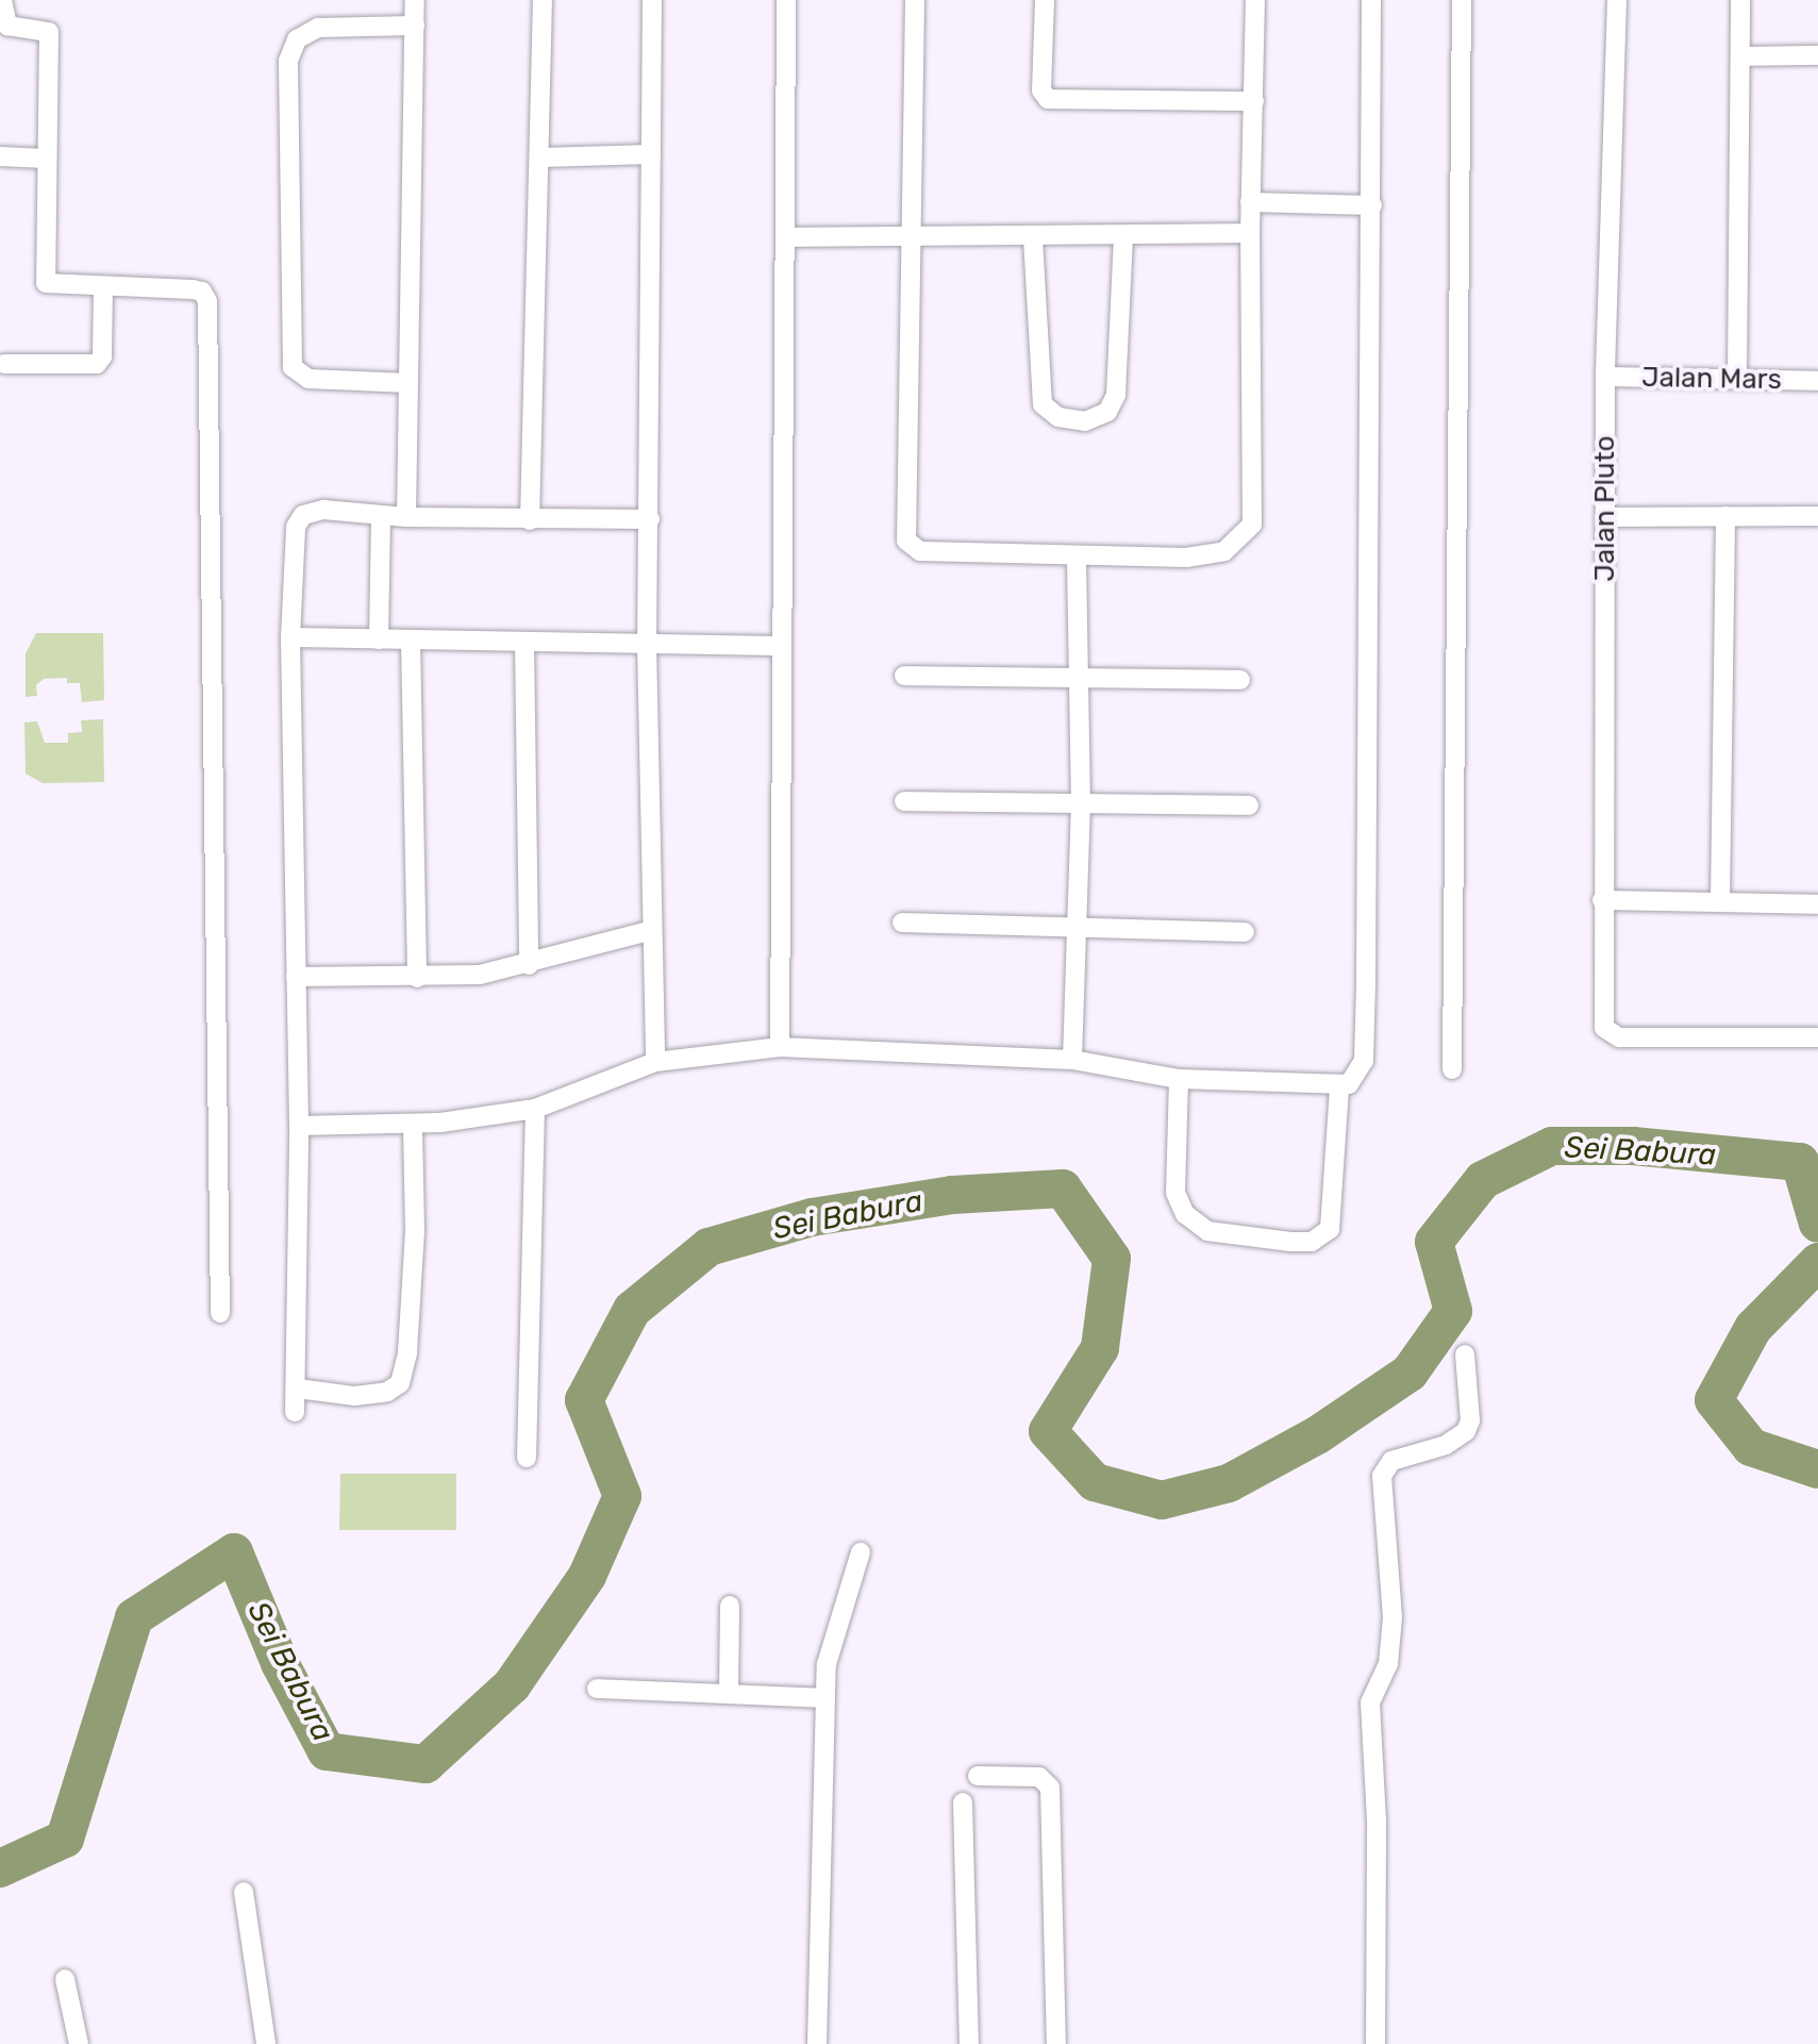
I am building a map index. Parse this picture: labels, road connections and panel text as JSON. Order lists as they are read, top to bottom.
{
  "streets": {
    "street": ["Jalan Mars", "Jalan Pluto"]
  },
  "crossings": [
    ["Jalan Mars", "Jalan Pluto"]
  ],
  "water": ["Sei Babura"]
}
